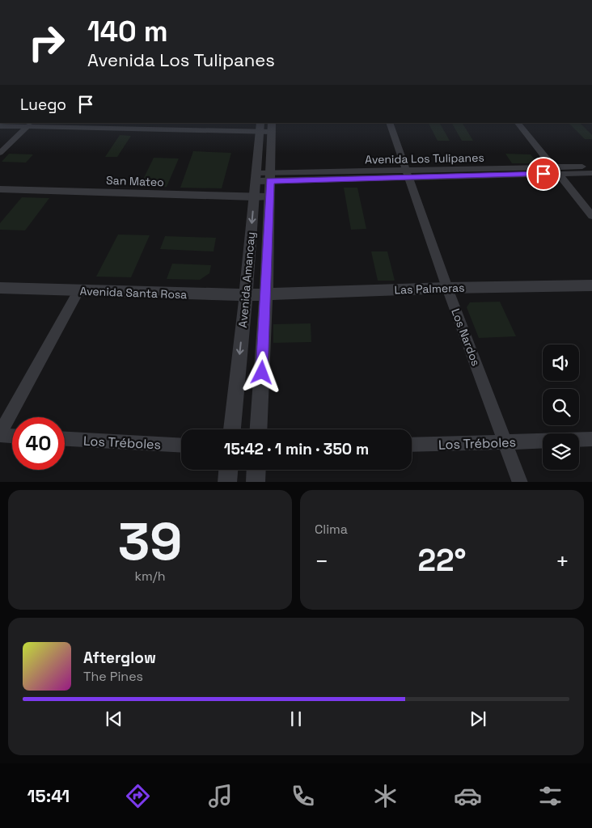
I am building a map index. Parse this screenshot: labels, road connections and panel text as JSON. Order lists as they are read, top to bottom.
{
  "streets": {
    "street": [
      "Avenida Los Tulipanes",
      "San Mateo",
      "Avenida Amancay",
      "Las Palmeras",
      "Avenida Santa Rosa",
      "Los Nardos",
      "Los Tréboles"
    ]
  },
  "crossings": [
    ["Avenida Los Tulipanes", "Avenida Amancay"],
    ["Avenida Los Tulipanes", "Los Nardos"],
    ["San Mateo", "Avenida Amancay"],
    ["Avenida Amancay", "Las Palmeras"],
    ["Avenida Amancay", "Avenida Santa Rosa"],
    ["Las Palmeras", "Avenida Santa Rosa"],
    ["Las Palmeras", "Los Nardos"],
    ["Los Nardos", "Los Tréboles"]
  ],
  "page": {
    "turn": ["140 m", "Avenida Los Tulipanes"],
    "then": "Luego",
    "limit": "40",
    "trip": "15:42 · 1 min · 350 m",
    "tile": [
      ["39", "km/h"],
      "Clima"
    ],
    "heat": ["−", "22°", "+"],
    "song": ["Afterglow", "The Pines"],
    "tabs": "15:41"
  }
}
